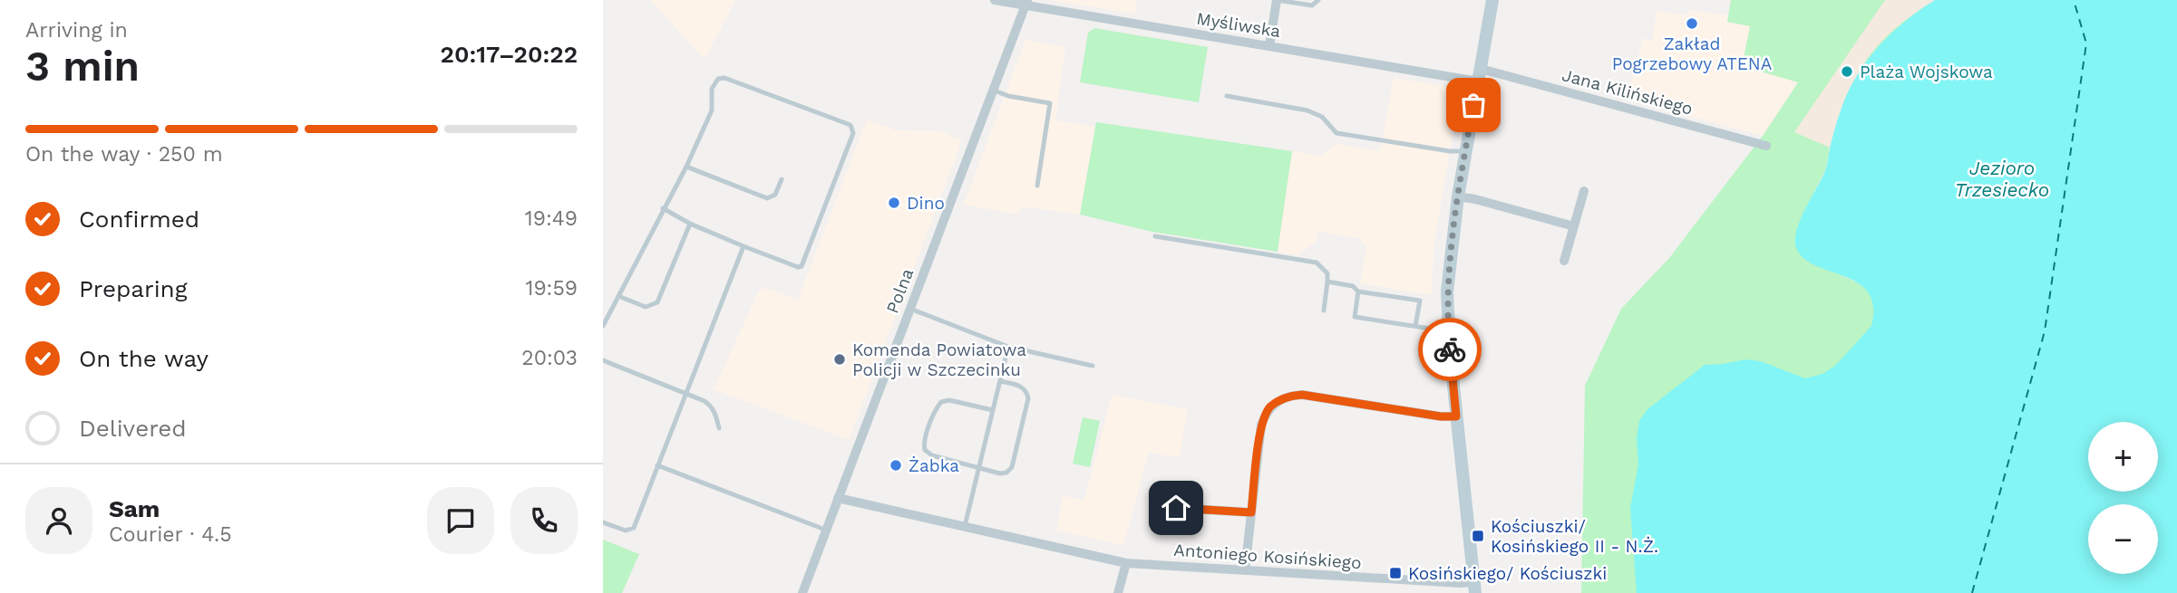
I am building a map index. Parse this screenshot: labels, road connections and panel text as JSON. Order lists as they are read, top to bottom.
{
  "streets": {
    "street": [
      "Myśliwska",
      "Jana Kilińskiego",
      "Polna",
      "Antoniego Kosińskiego"
    ]
  },
  "crossings": [
    ["Myśliwska", "Jana Kilińskiego"],
    ["Myśliwska", "Polna"],
    ["Polna", "Antoniego Kosińskiego"]
  ],
  "water": ["Jezioro Trzesiecko"],
  "places": {
    "other": [
      "Zakład Pogrzebowy ATENA",
      "Plaża Wojskowa",
      "Dino",
      "Komenda Powiatowa Policji w Szczecinku",
      "Żabka"
    ],
    "transit": ["Kościuszki/ Kosińskiego II - N.Ż.", "Kosińskiego/ Kościuszki"]
  },
  "page": {
    "heading": ["3 min", "Arriving in", "20:17–20:22"],
    "panel": ["Sam", "Courier · 4.5"],
    "bar": "On the way · 250 m",
    "list": [
      ["Confirmed", "19:49"],
      ["Preparing", "19:59"],
      ["On the way", "20:03"],
      "Delivered"
    ],
    "map_buttons": ["+", "−"]
  }
}
